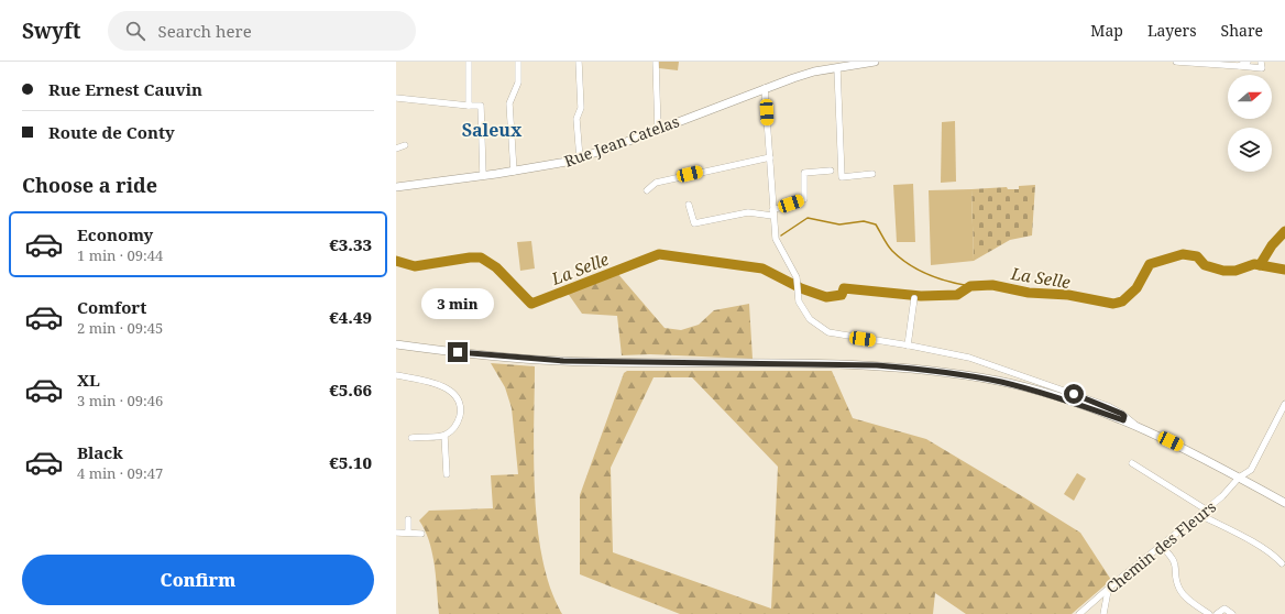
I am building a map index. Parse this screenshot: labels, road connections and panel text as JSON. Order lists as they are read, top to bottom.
{
  "streets": {
    "street": ["Rue Jean Catelas", "Chemin des Fleurs"]
  },
  "districts": ["Saleux"],
  "water": ["La Selle"],
  "north": "right",
  "page": {
    "header": "Swyft",
    "search": "Search here",
    "nav": ["Map", "Layers", "Share"],
    "banner": ["Rue Ernest Cauvin", "Route de Conty"],
    "heading": "Choose a ride",
    "list": [
      {
        "name": "Economy",
        "note": "1 min · 09:44",
        "value": "€3.33"
      },
      {
        "name": "Comfort",
        "note": "2 min · 09:45",
        "value": "€4.49"
      },
      {
        "name": "XL",
        "note": "3 min · 09:46",
        "value": "€5.66"
      },
      {
        "name": "Black",
        "note": "4 min · 09:47",
        "value": "€5.10"
      }
    ],
    "bubble": "3 min",
    "buttons": "Confirm"
  }
}
